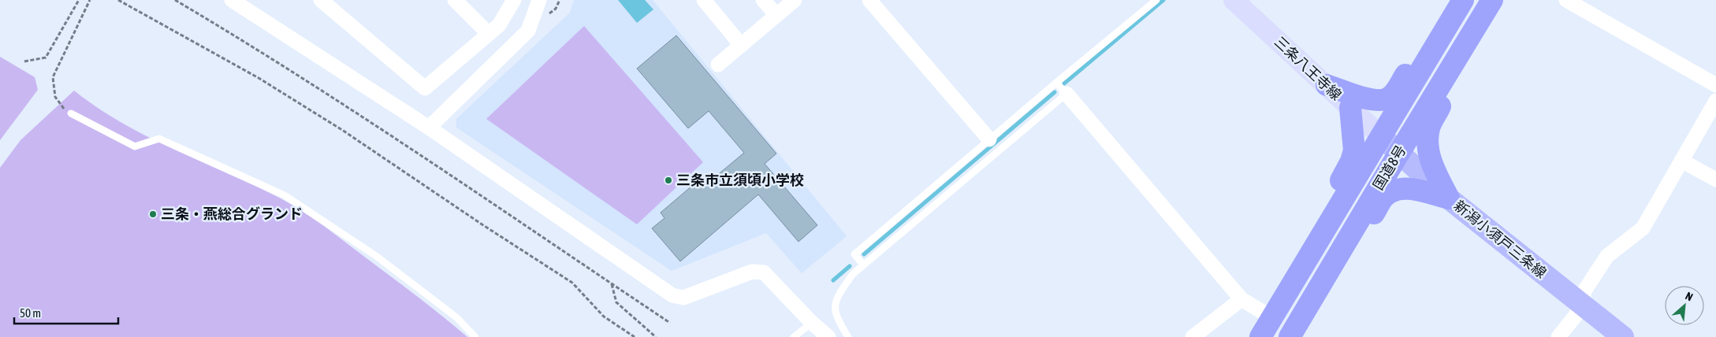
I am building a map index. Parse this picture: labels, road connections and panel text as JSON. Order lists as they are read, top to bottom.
{
  "streets": {
    "highway": ["国道8号"],
    "main road": ["三条八王寺線", "新潟小須戸三条線"]
  },
  "crossings": [
    ["三条八王寺線", "国道8号"],
    ["三条八王寺線", "新潟小須戸三条線"],
    ["国道8号", "新潟小須戸三条線"]
  ],
  "places": ["三条市立須頃小学校", "三条・燕総合グランド"],
  "scale_bar": "50 m",
  "north": "top right"
}
